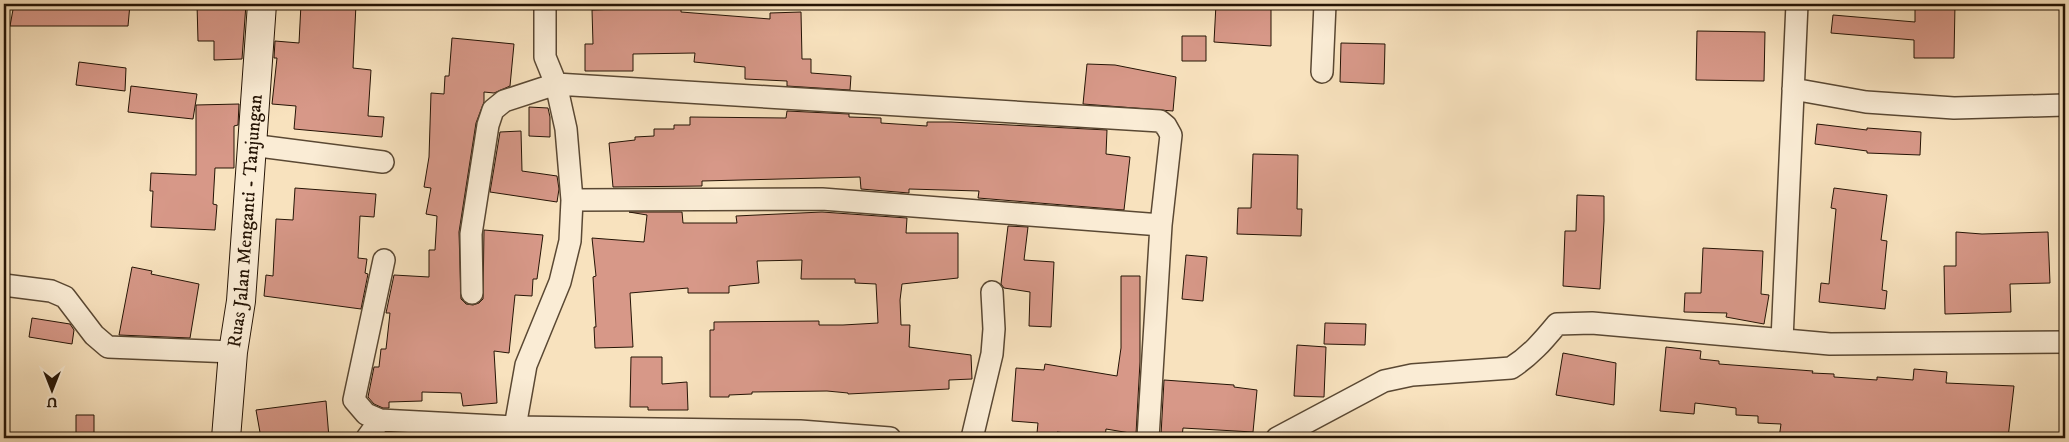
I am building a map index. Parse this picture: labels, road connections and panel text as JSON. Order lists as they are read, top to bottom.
{
  "streets": {
    "main road": ["Ruas Jalan Menganti - Tanjungan"]
  },
  "north": "bottom"
}
